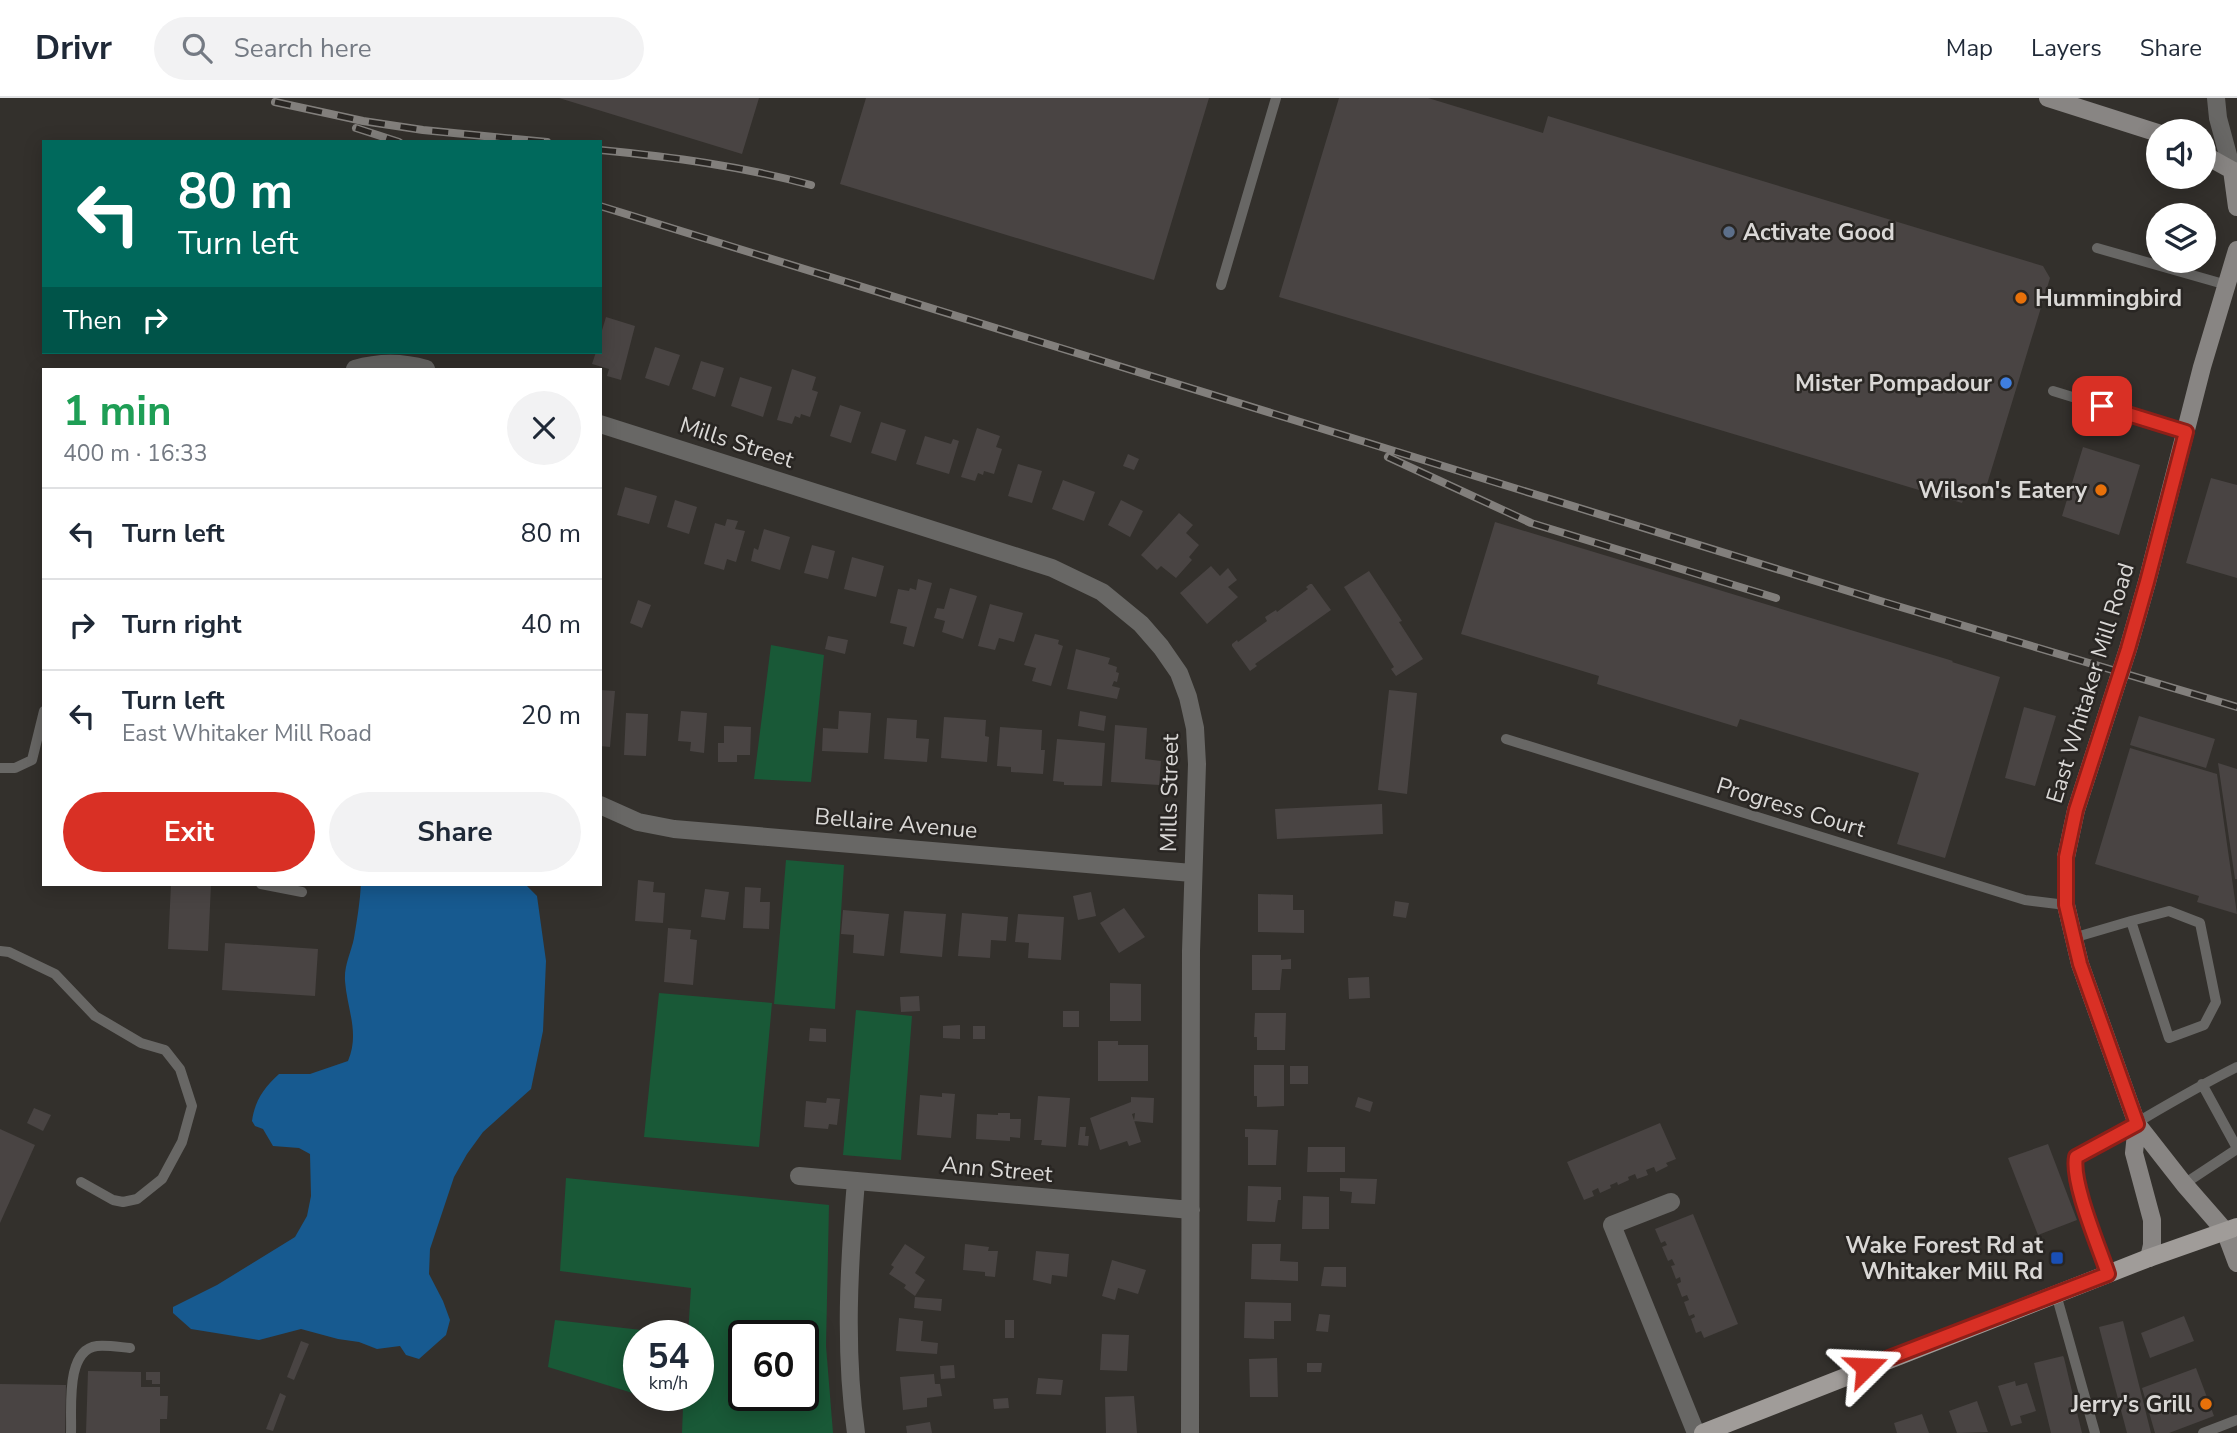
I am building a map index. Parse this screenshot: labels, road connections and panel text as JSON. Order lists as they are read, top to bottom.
{
  "streets": {
    "main road": ["East Whitaker Mill Road"],
    "street": ["Mills Street", "Bellaire Avenue", "Ann Street"],
    "lane": ["Progress Court"]
  },
  "crossings": [
    ["Mills Street", "Bellaire Avenue"],
    ["Mills Street", "Ann Street"],
    ["East Whitaker Mill Road", "Progress Court"]
  ],
  "places": {
    "other": [
      "Activate Good",
      "Hummingbird",
      "Mister Pompadour",
      "Wilson's Eatery",
      "Jerry's Grill"
    ],
    "transit": ["Wake Forest Rd at Whitaker Mill Rd"]
  },
  "page": {
    "header": "Drivr",
    "search": "Search here",
    "nav": ["Map", "Layers", "Share"],
    "turn": ["80 m", "Turn left"],
    "then": "Then",
    "heading": ["1 min", "400 m · 16:33"],
    "list": [
      {
        "name": "Turn left",
        "value": "80 m"
      },
      {
        "name": "Turn right",
        "value": "40 m"
      },
      {
        "name": "Turn left",
        "note": "East Whitaker Mill Road",
        "value": "20 m"
      }
    ],
    "buttons": ["Exit", "Share"],
    "speed": "54 km/h",
    "limit": "60"
  }
}
